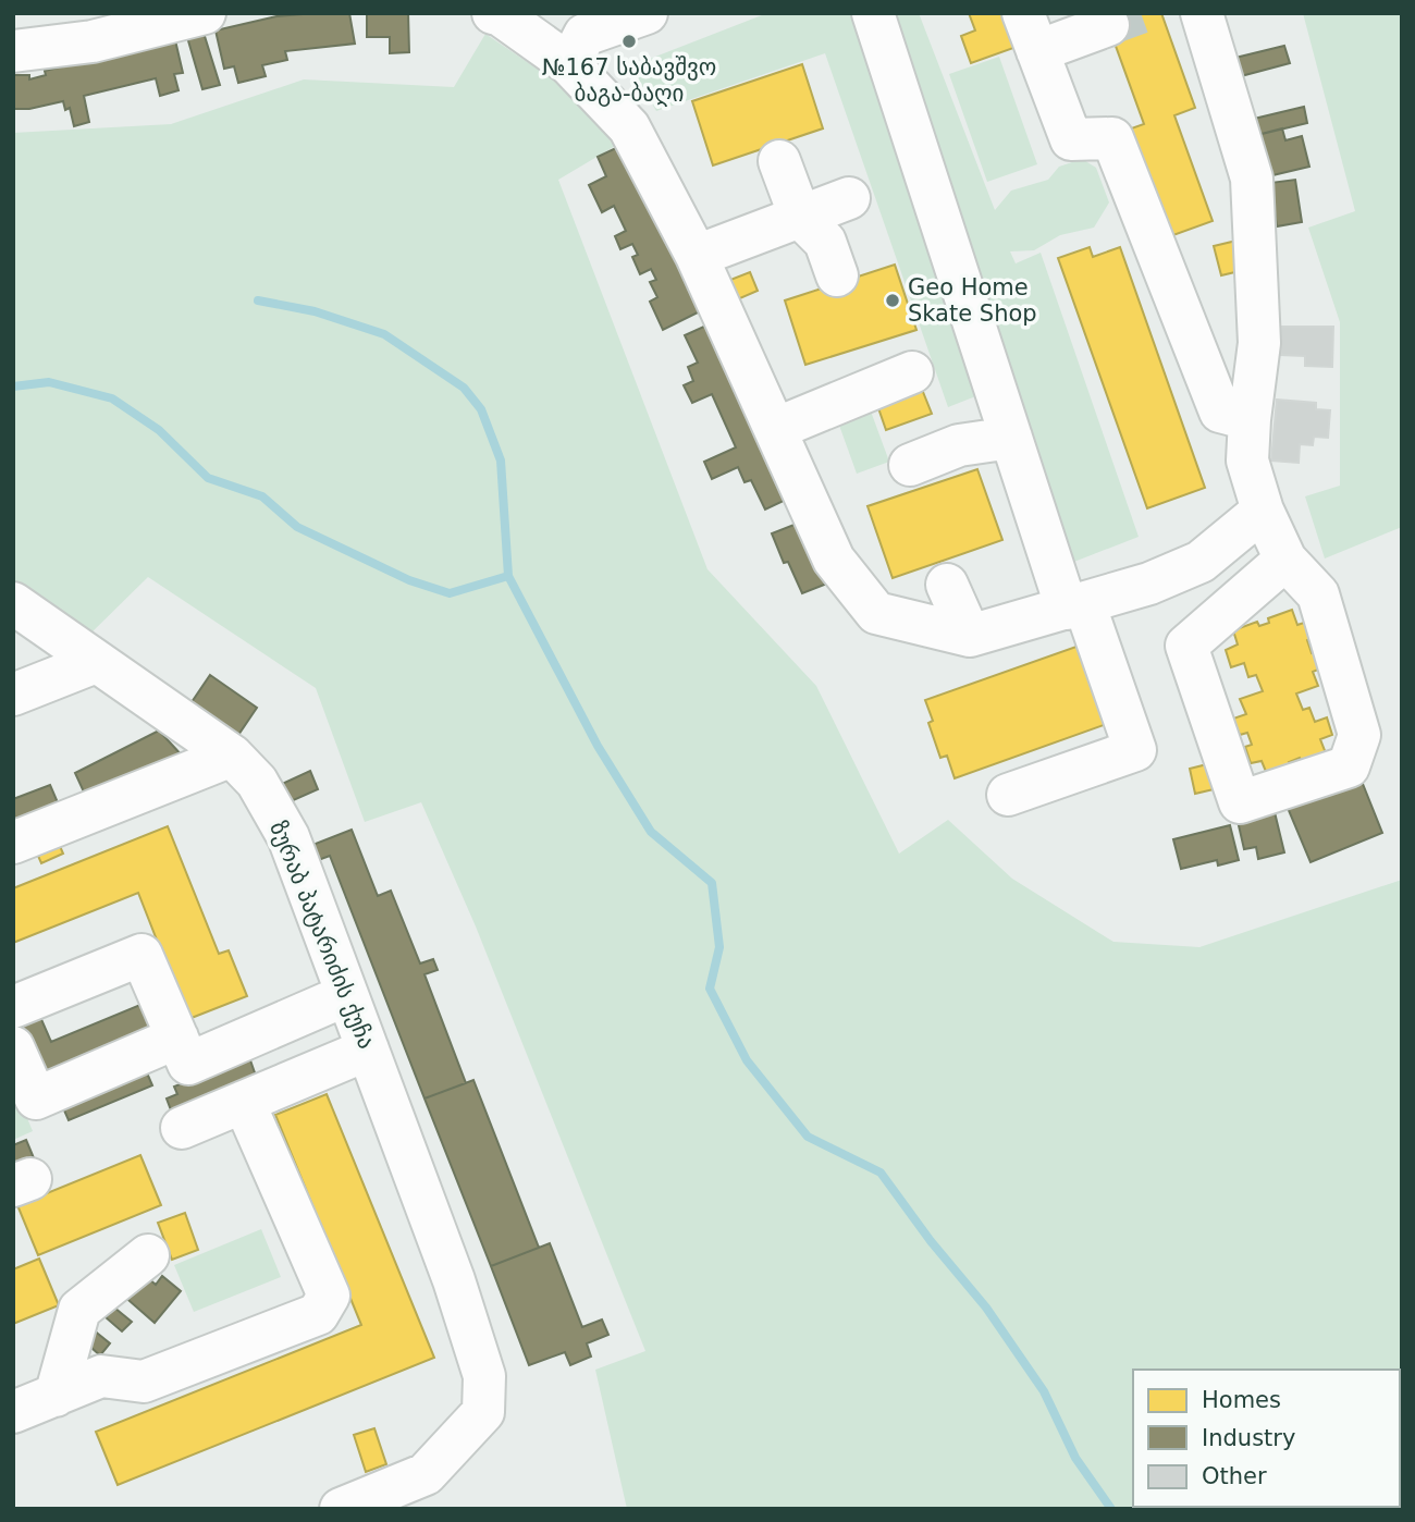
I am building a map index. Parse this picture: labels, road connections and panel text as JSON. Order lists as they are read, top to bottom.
{
  "streets": {
    "street": ["ზურაბ პატარიძის ქუჩა"]
  },
  "places": ["№167 საბავშვო ბაგა-ბაღი", "Geo Home Skate Shop"],
  "legend": ["Homes", "Industry", "Other"]
}
